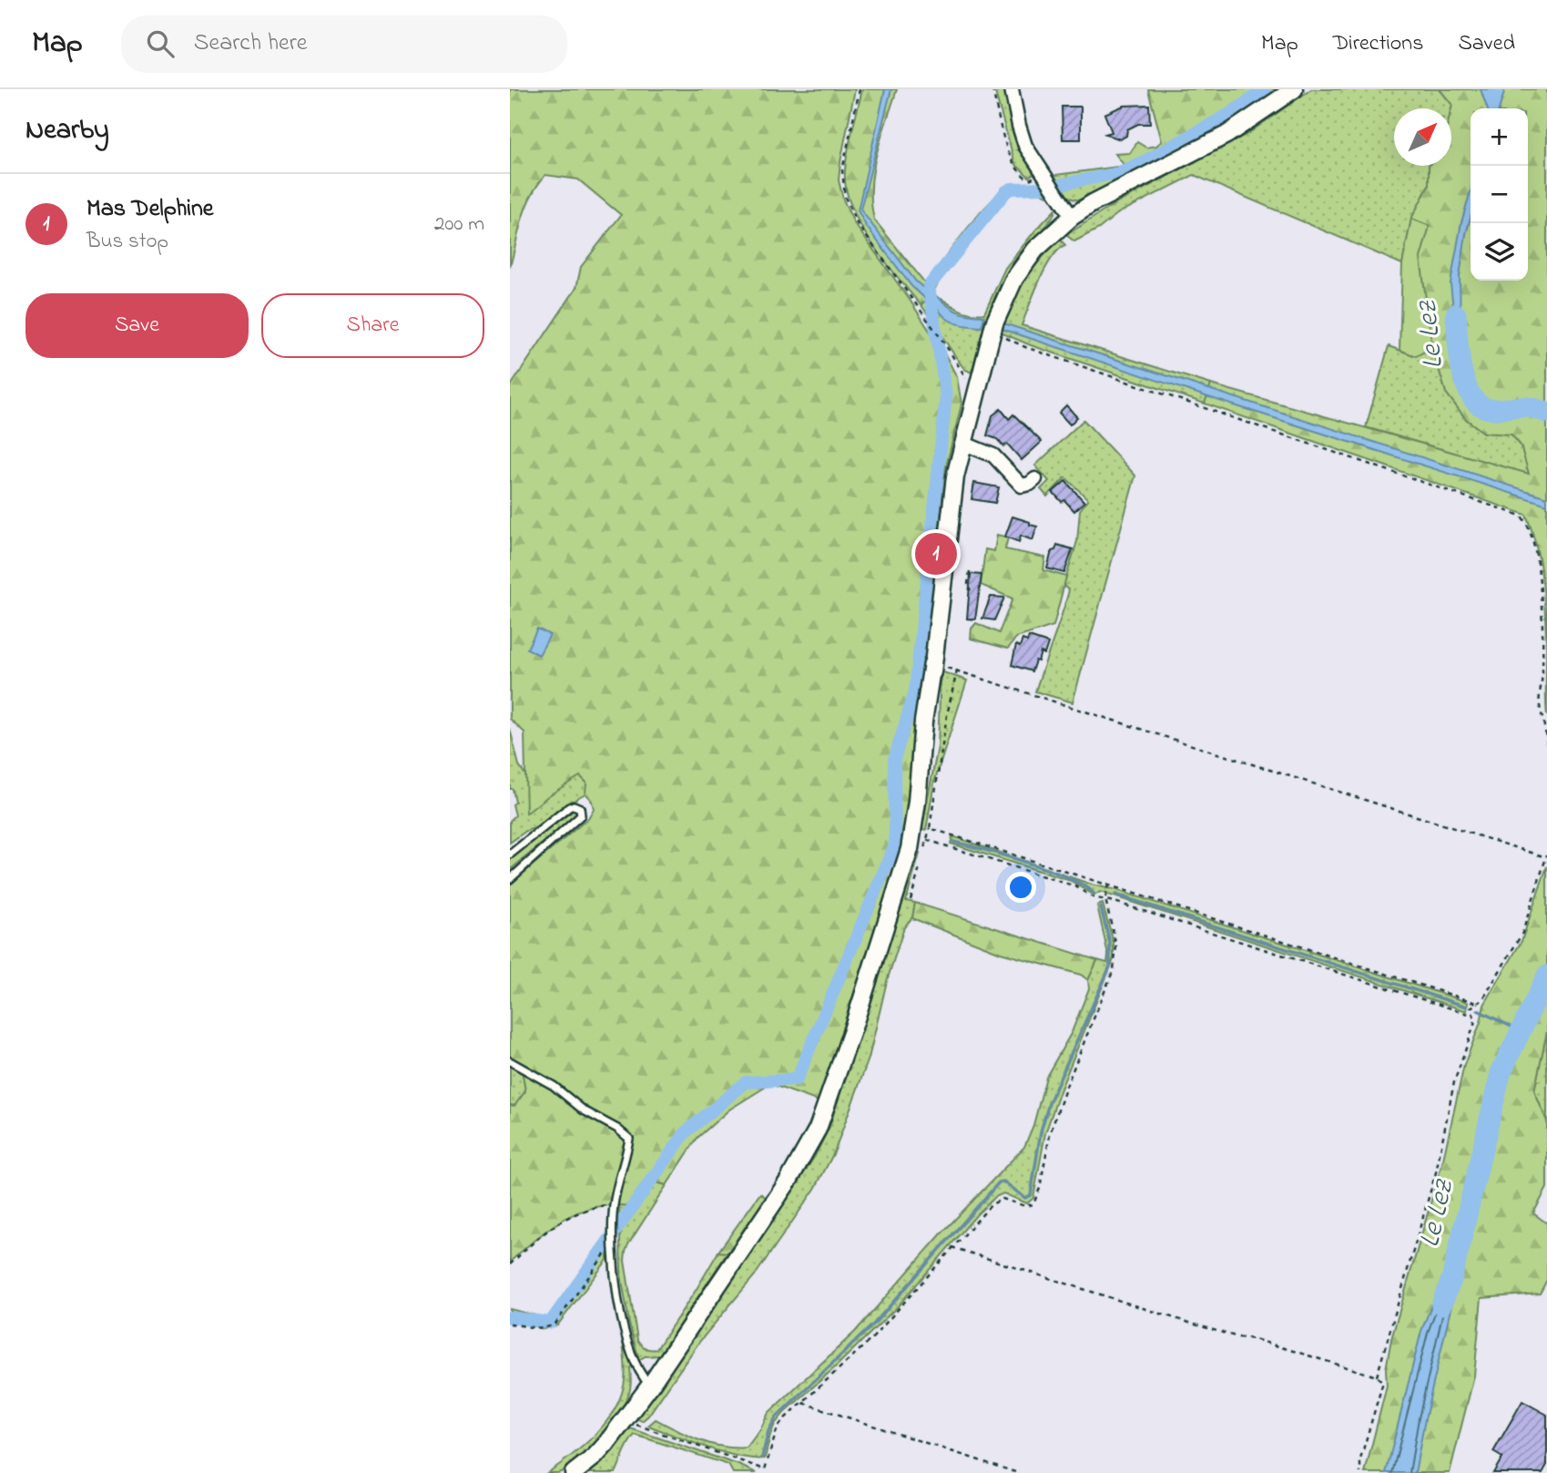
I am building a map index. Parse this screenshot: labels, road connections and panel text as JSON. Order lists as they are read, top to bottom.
{
  "water": ["Le Lez"],
  "north": "top right",
  "page": {
    "header": "Map",
    "search": "Search here",
    "nav": ["Map", "Directions", "Saved"],
    "heading": "Nearby",
    "map_buttons": ["+", "−"],
    "list": [
      {
        "mark": "1",
        "name": "Mas Delphine",
        "note": "Bus stop",
        "value": "200 m"
      }
    ],
    "buttons": ["Save", "Share"],
    "pins": "1"
  }
}
